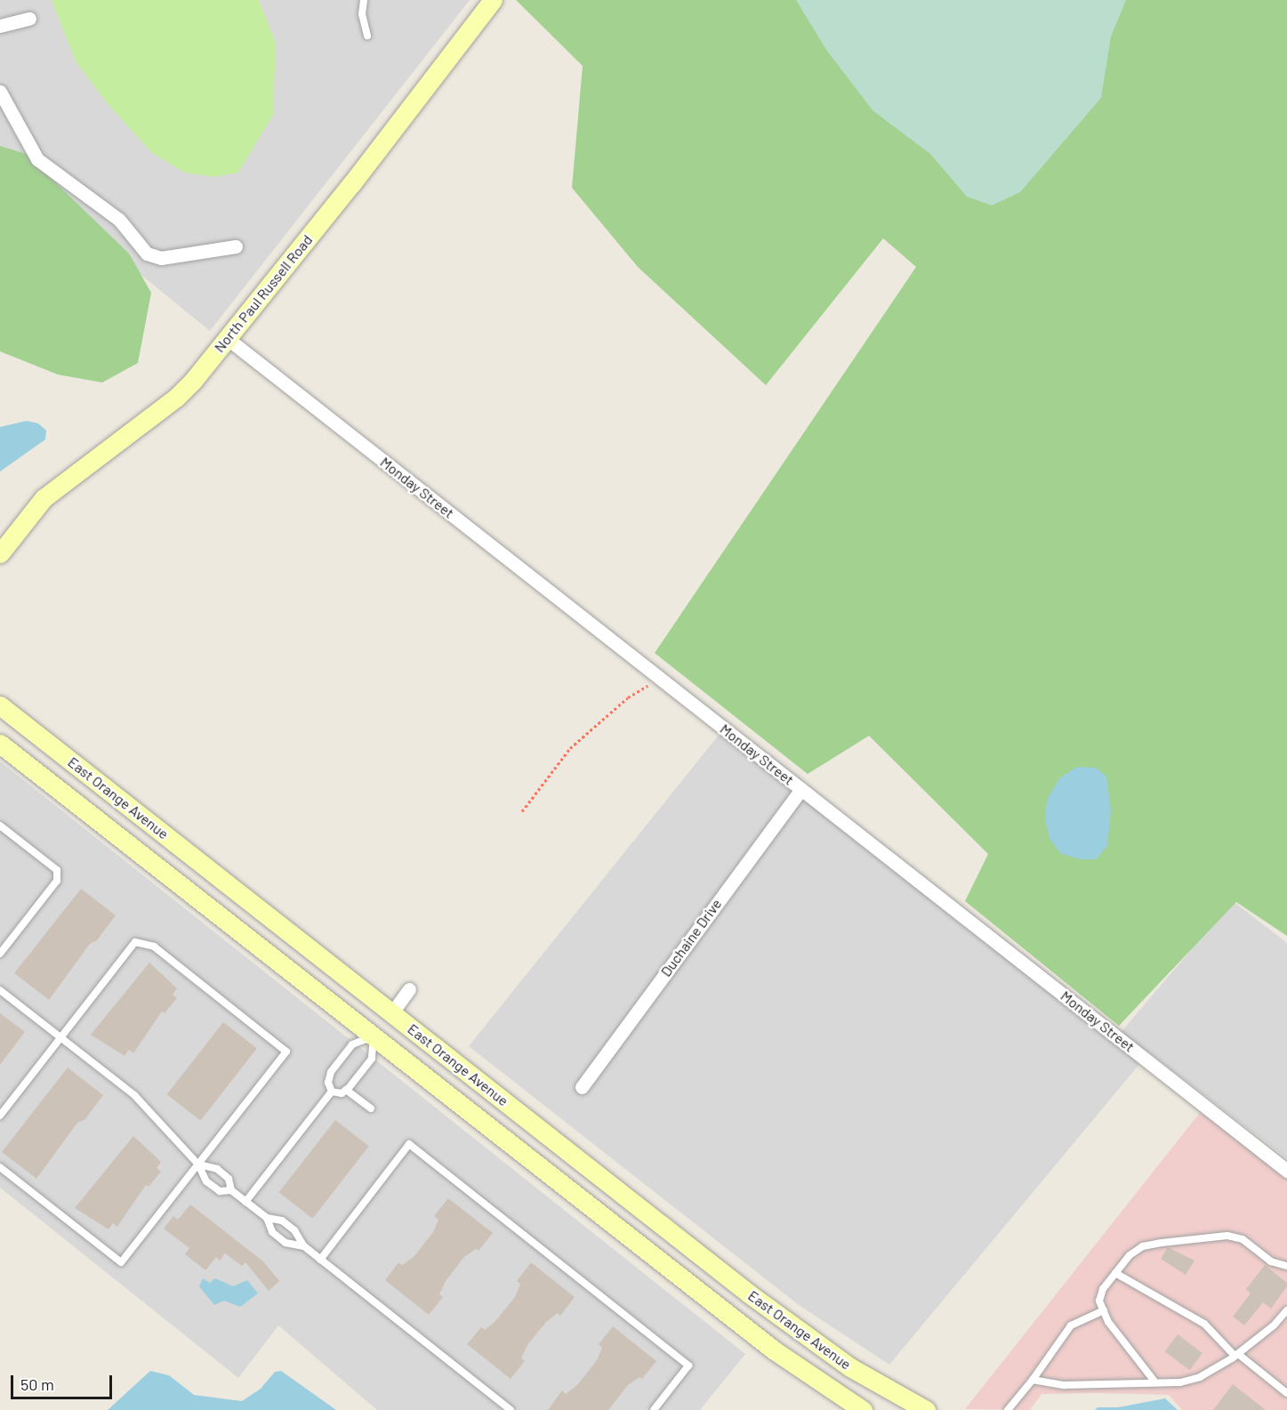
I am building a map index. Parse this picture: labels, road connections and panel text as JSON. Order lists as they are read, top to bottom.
{
  "streets": {
    "street": [
      "North Paul Russell Road",
      "Monday Street",
      "East Orange Avenue",
      "Duchaine Drive"
    ]
  },
  "crossings": [
    ["North Paul Russell Road", "Monday Street"],
    ["Monday Street", "Duchaine Drive"]
  ],
  "scale_bar": "50 m"
}
